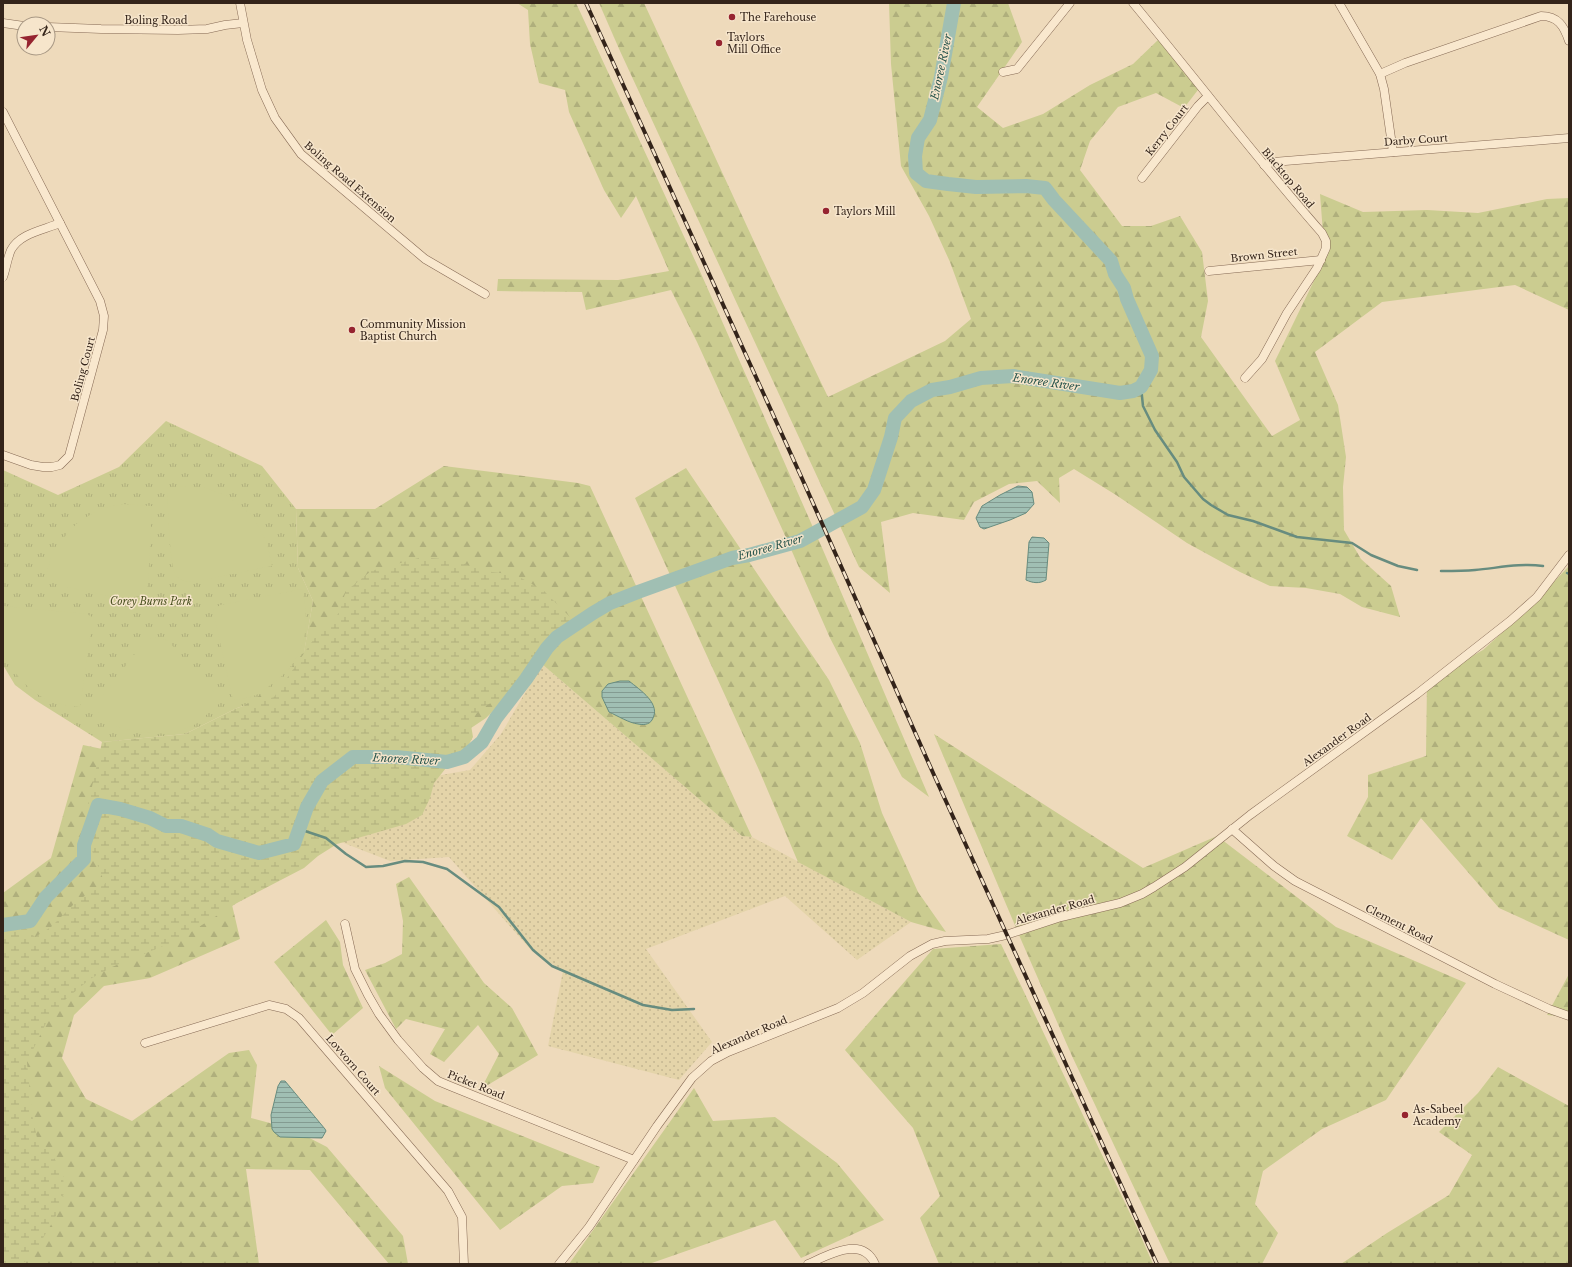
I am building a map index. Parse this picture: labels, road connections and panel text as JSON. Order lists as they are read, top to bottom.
{
  "streets": {
    "street": [
      "Boling Road",
      "Kerry Court",
      "Darby Court",
      "Blacktop Road",
      "Boling Road Extension",
      "Brown Street",
      "Boling Court",
      "Alexander Road",
      "Clement Road",
      "Lovvorn Court",
      "Picket Road"
    ]
  },
  "crossings": [
    ["Boling Road", "Boling Road Extension"],
    ["Kerry Court", "Blacktop Road"],
    ["Darby Court", "Blacktop Road"],
    ["Blacktop Road", "Brown Street"],
    ["Alexander Road", "Clement Road"],
    ["Alexander Road", "Picket Road"]
  ],
  "water": ["Enoree River"],
  "parks": ["Corey Burns Park"],
  "places": [
    "The Farehouse",
    "Taylors Mill Office",
    "Taylors Mill",
    "Community Mission Baptist Church",
    "As-Sabeel Academy"
  ],
  "north": "top right"
}
